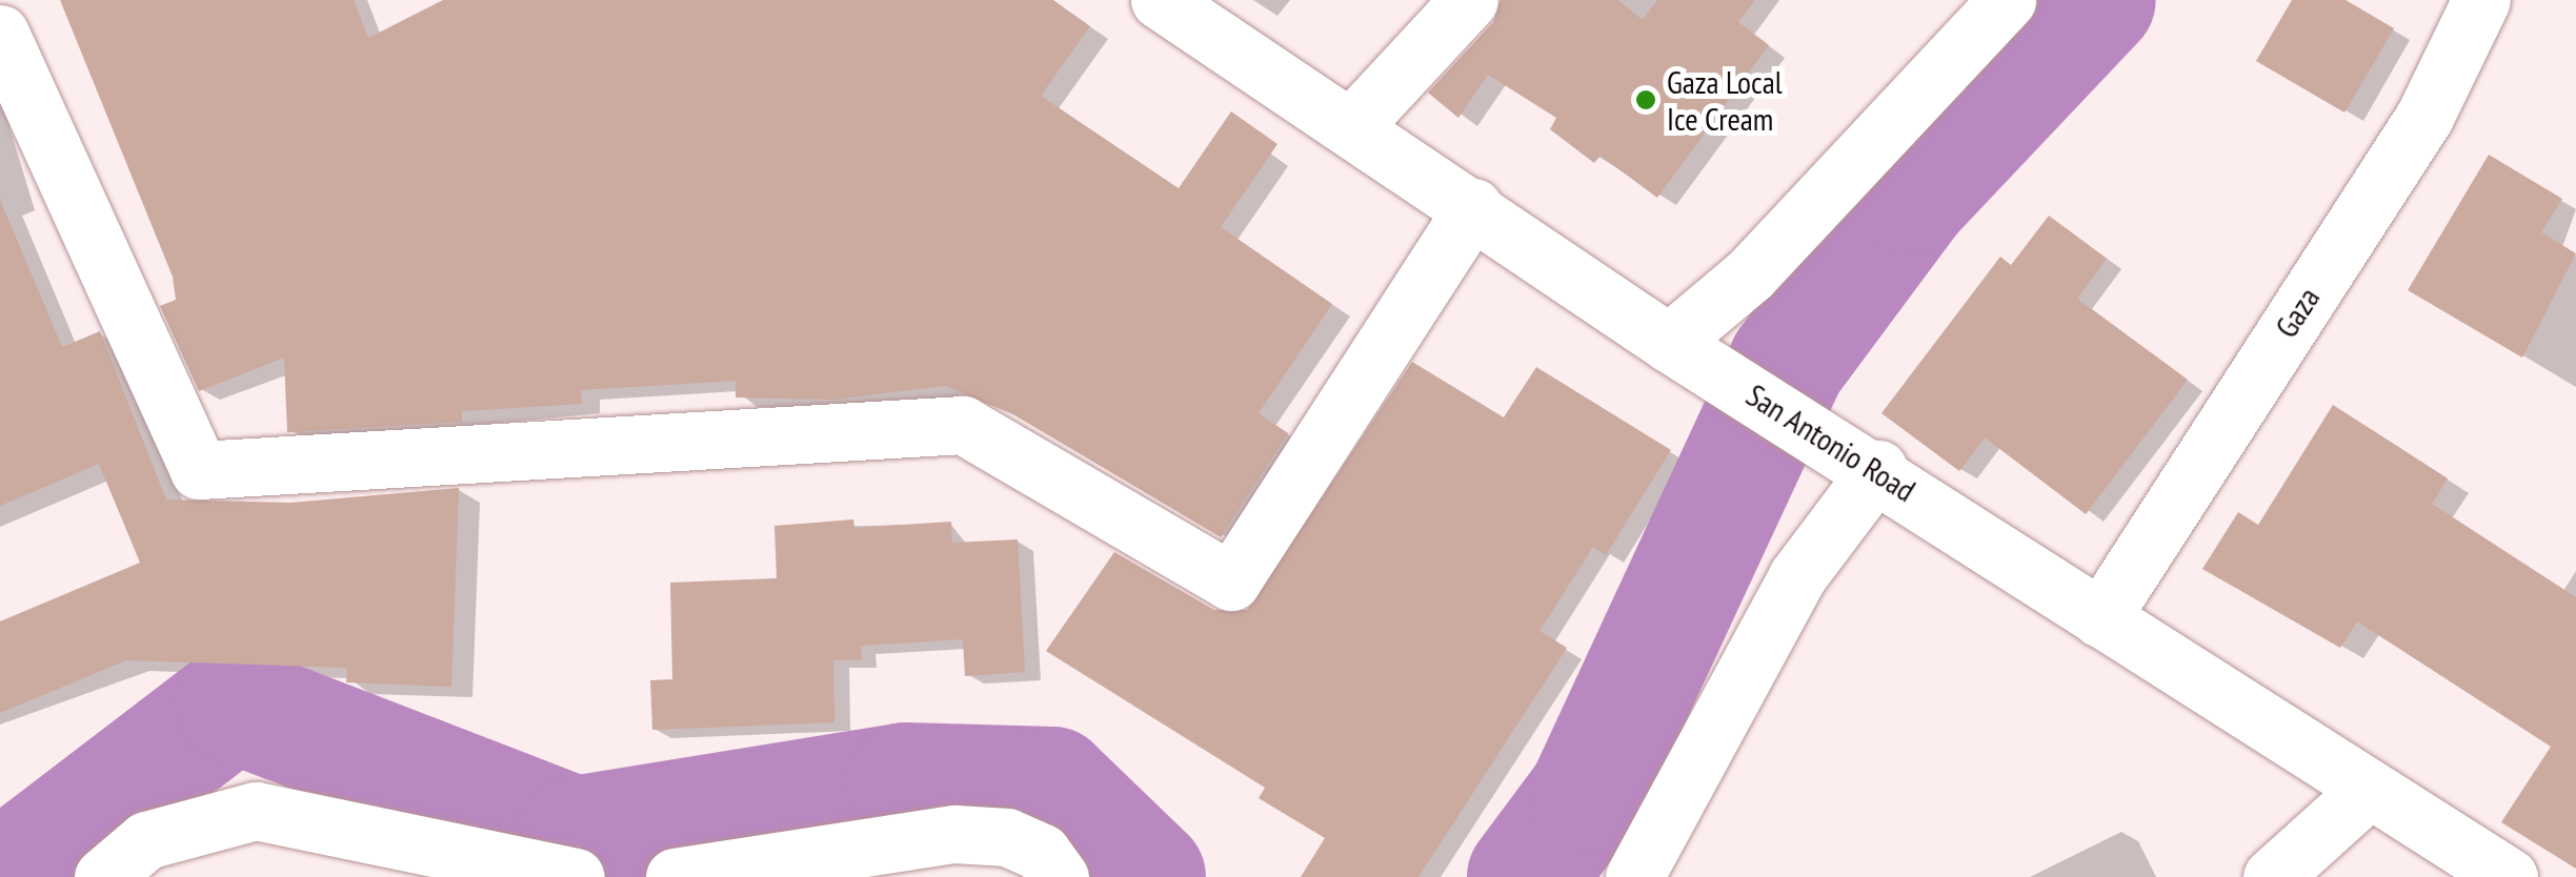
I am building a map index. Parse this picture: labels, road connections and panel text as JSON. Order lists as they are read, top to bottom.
{
  "streets": {
    "street": ["Gaza", "San Antonio Road"]
  },
  "crossings": [
    ["Gaza", "San Antonio Road"]
  ],
  "places": ["Gaza Local Ice Cream"]
}
